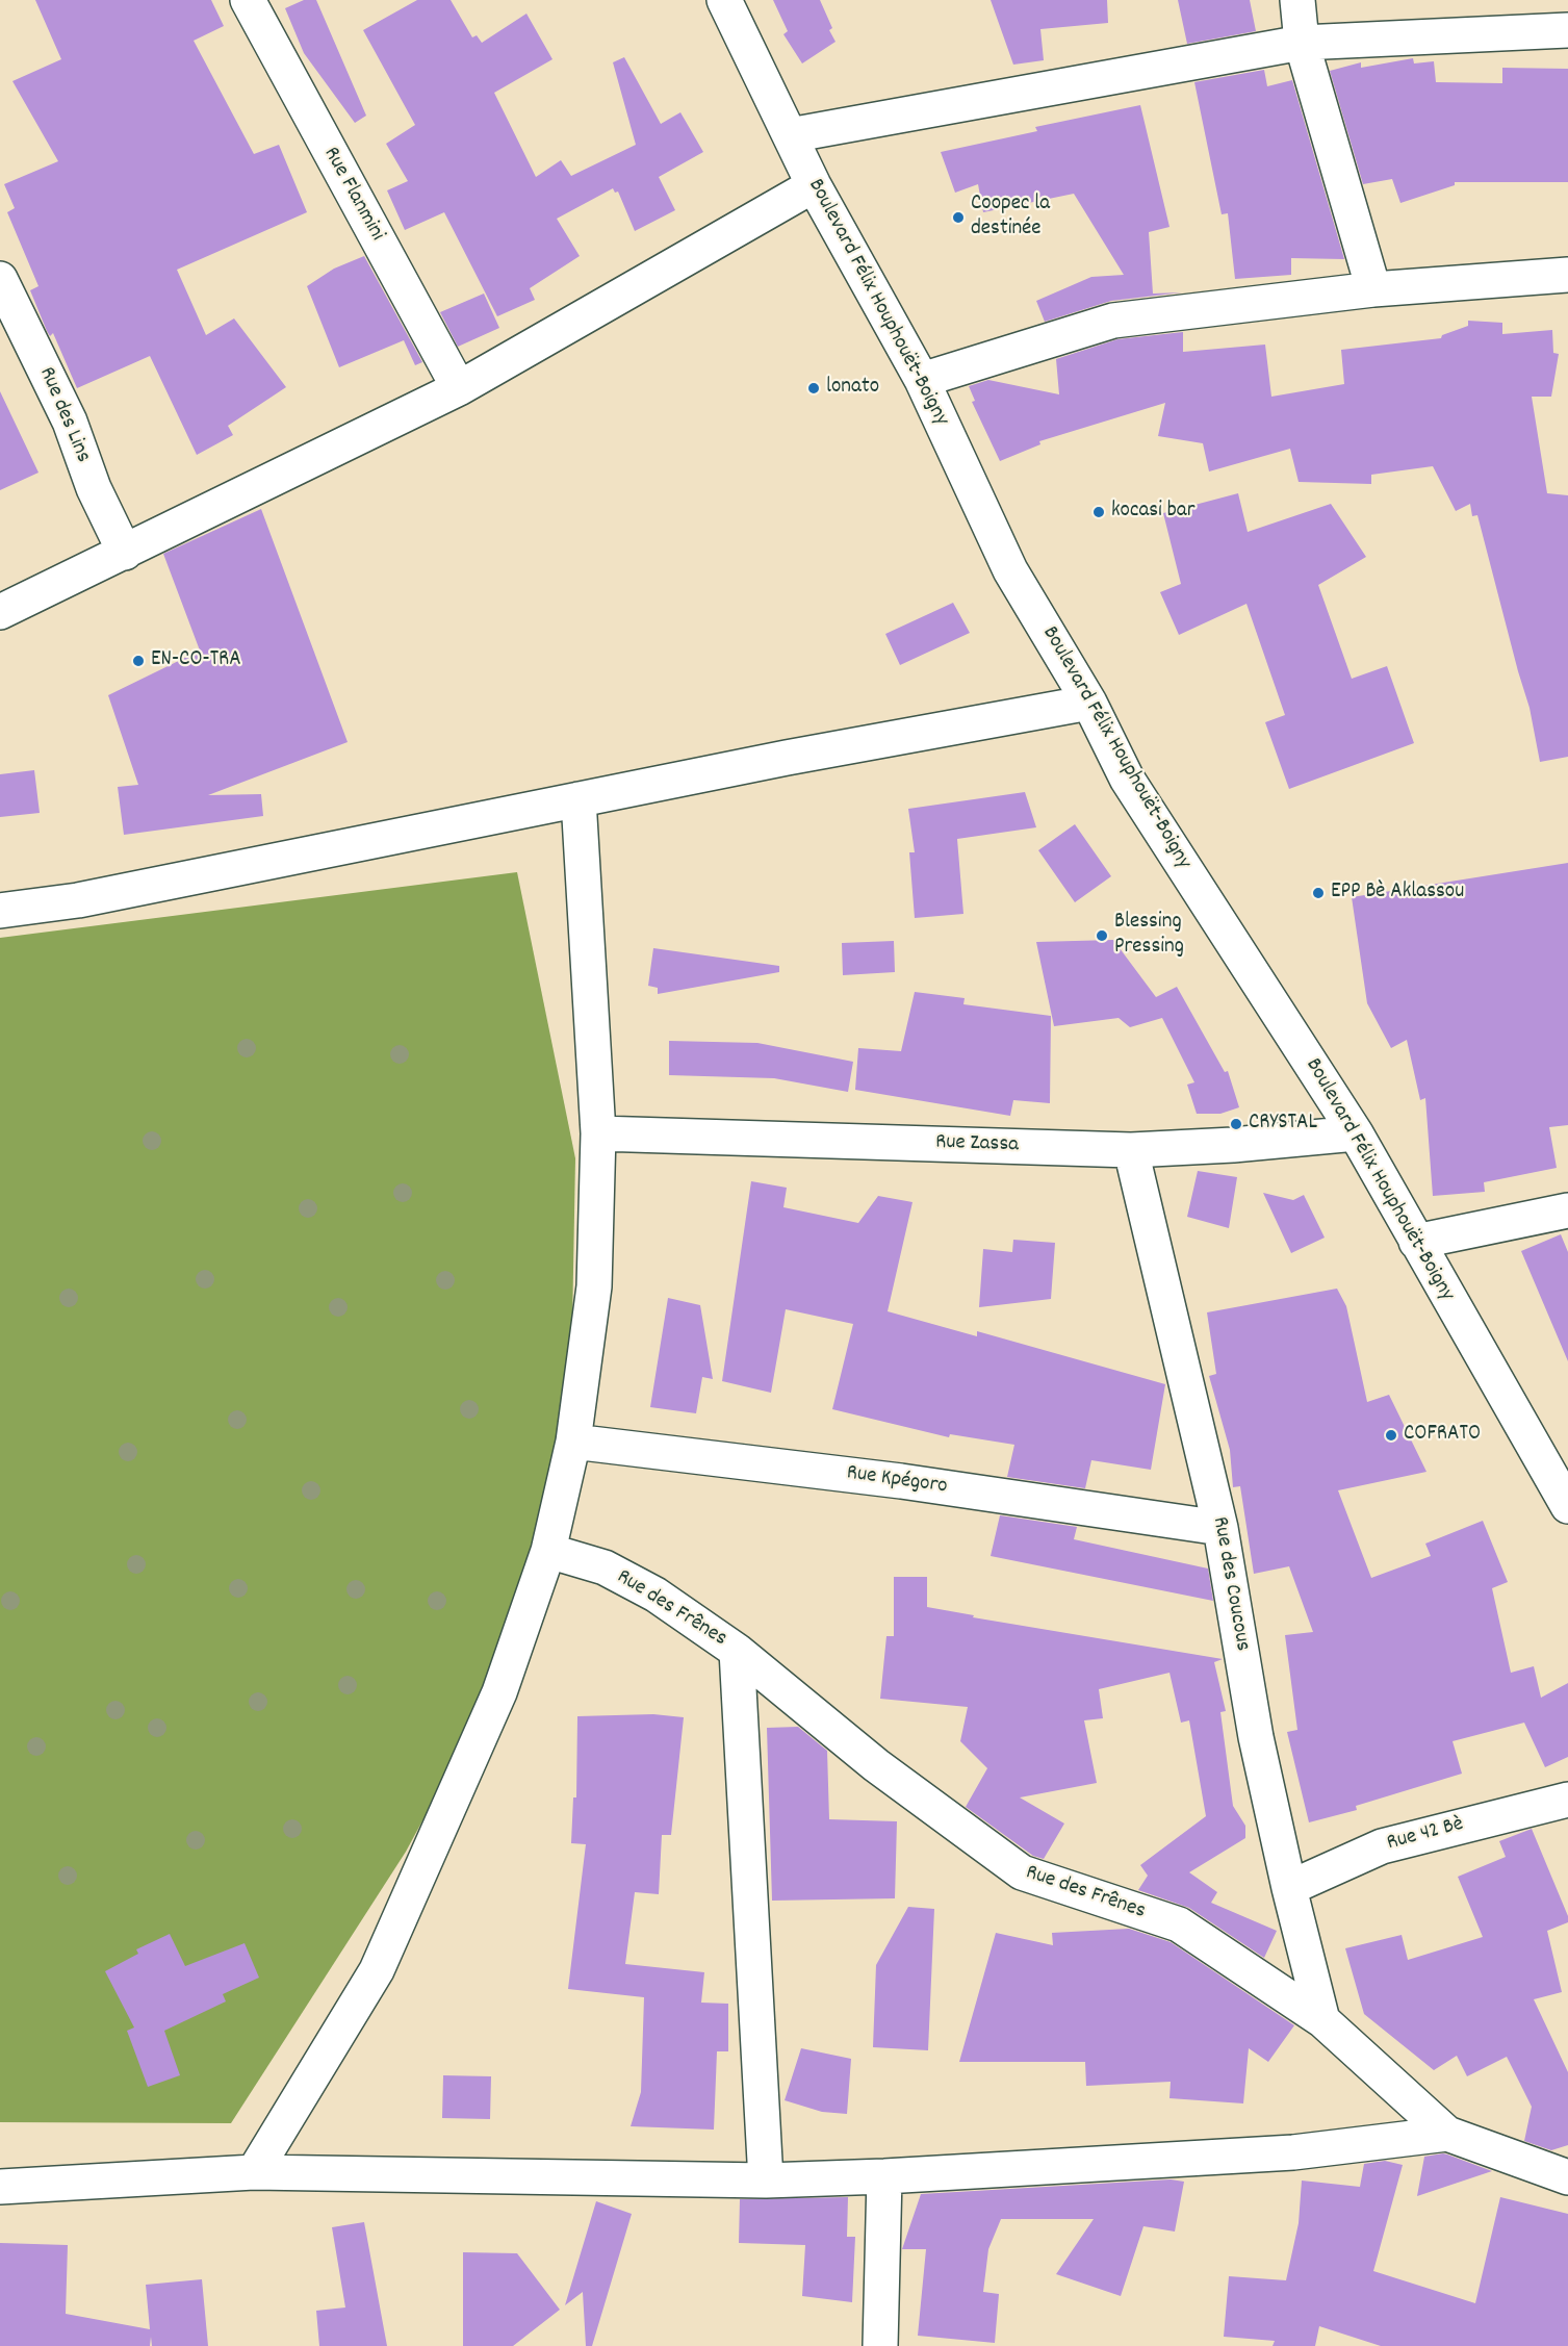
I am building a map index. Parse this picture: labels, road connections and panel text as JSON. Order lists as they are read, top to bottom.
{
  "streets": {
    "street": [
      "Rue Flanmini",
      "Boulevard Félix Houphouët-Boigny",
      "Rue des Lins",
      "Rue Zassa",
      "Rue Kpégoro",
      "Rue des Coucous",
      "Rue des Frênes",
      "Rue 42 Bè"
    ]
  },
  "crossings": [
    ["Boulevard Félix Houphouët-Boigny", "Rue Zassa"],
    ["Rue Zassa", "Rue des Coucous"],
    ["Rue Kpégoro", "Rue des Coucous"],
    ["Rue des Coucous", "Rue des Frênes"],
    ["Rue des Coucous", "Rue 42 Bè"]
  ],
  "places": [
    "Coopec la destinée",
    "lonato",
    "kocasi bar",
    "EN-CO-TRA",
    "EPP Bè Aklassou",
    "Blessing Pressing",
    "CRYSTAL",
    "COFRATO"
  ]
}
